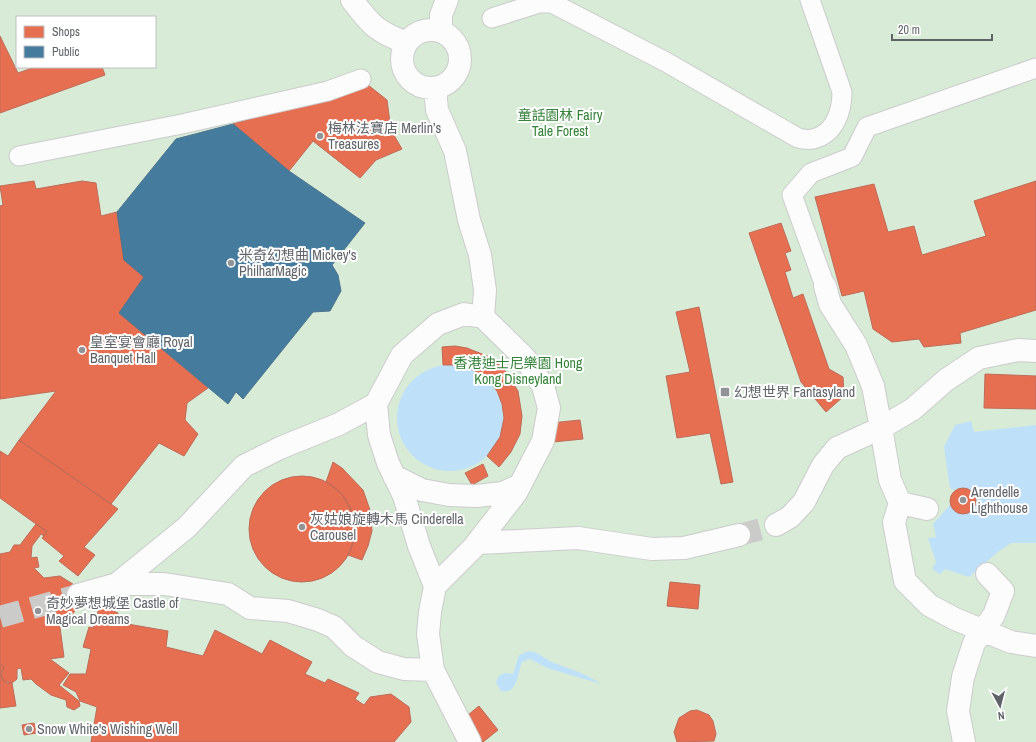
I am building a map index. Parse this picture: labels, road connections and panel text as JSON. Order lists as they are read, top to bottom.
{
  "parks": ["童話園林 Fairy Tale Forest", "香港迪士尼樂園 Hong Kong Disneyland"],
  "places": {
    "other": [
      "梅林法寶店 Merlin’s Treasures",
      "米奇幻想曲 Mickey's PhilharMagic",
      "皇室宴會廳 Royal Banquet Hall",
      "Arendelle Lighthouse",
      "灰姑娘旋轉木馬 Cinderella Carousel",
      "奇妙夢想城堡 Castle of Magical Dreams",
      "Snow White's Wishing Well"
    ],
    "transit": ["幻想世界 Fantasyland"]
  },
  "legend": ["Shops", "Public"],
  "scale_bar": "20 m",
  "north": "bottom"
}
